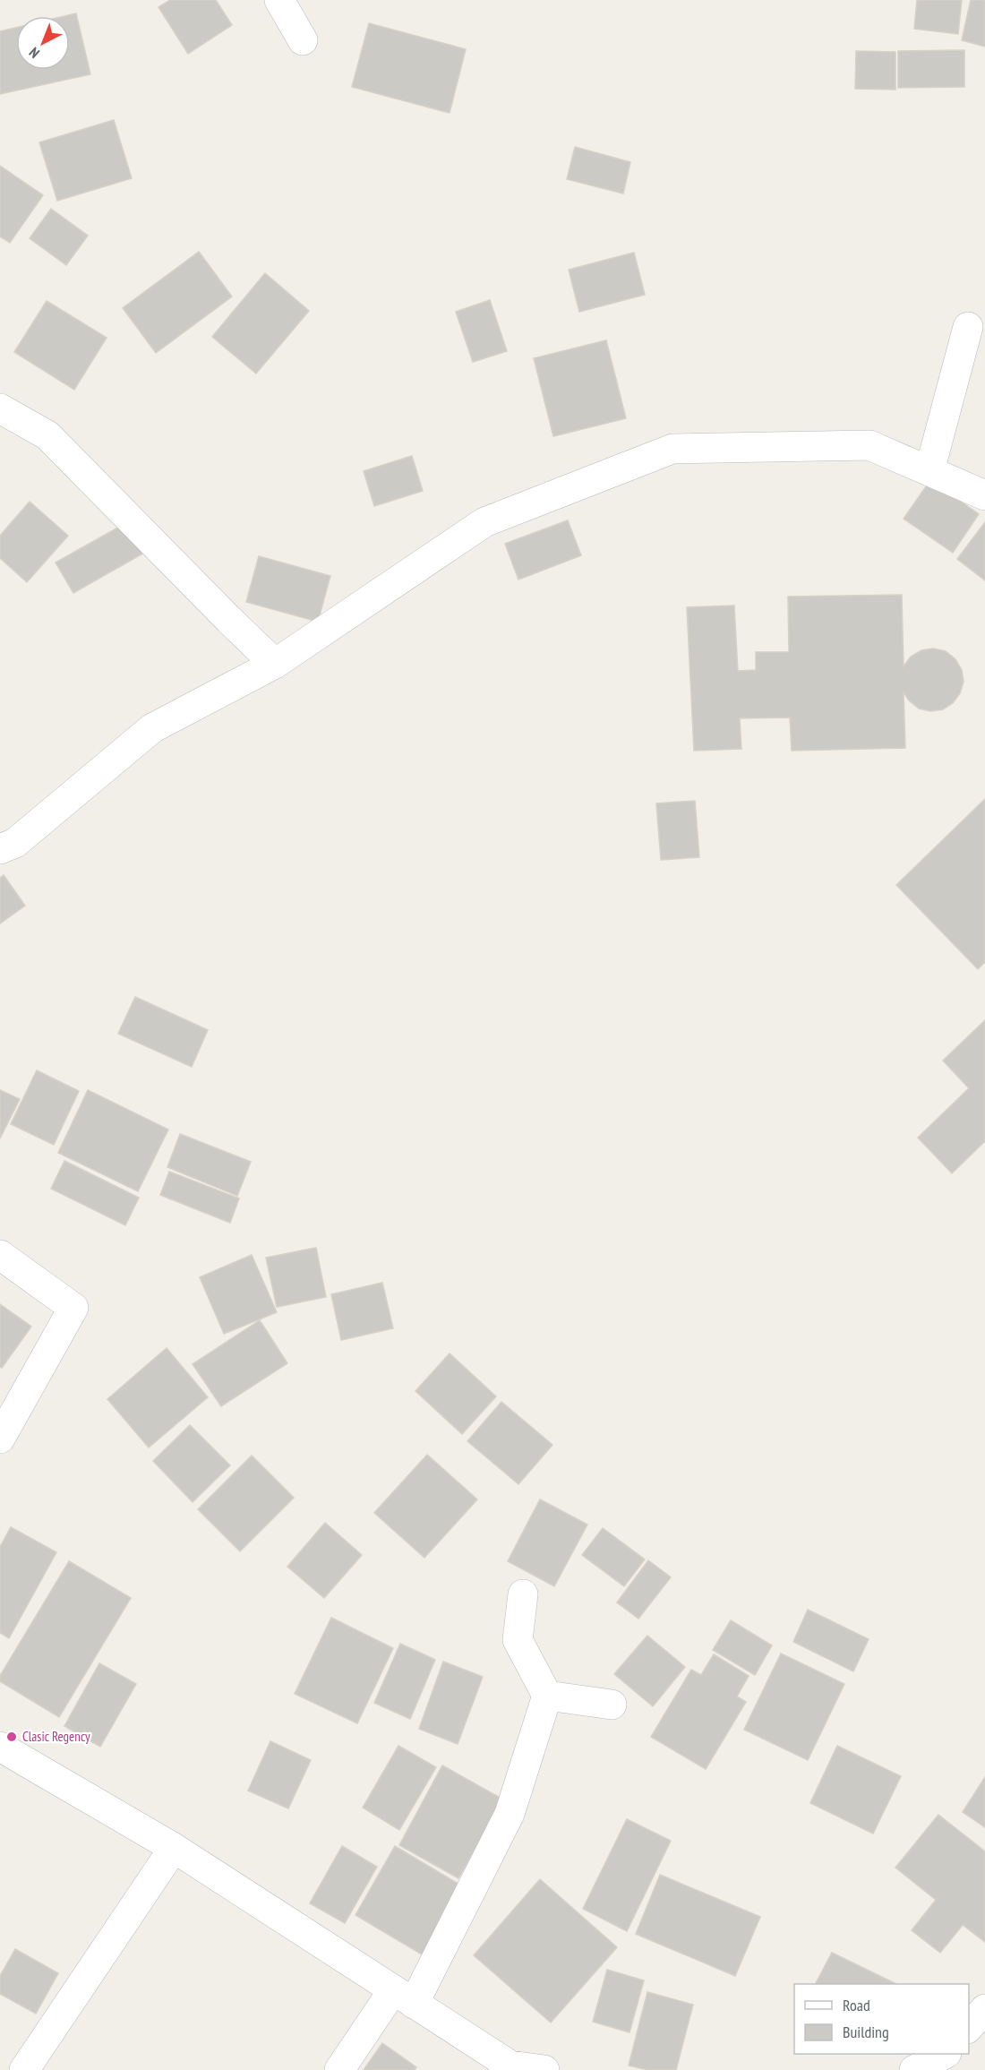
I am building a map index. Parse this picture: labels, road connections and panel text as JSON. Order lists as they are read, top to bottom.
{
  "places": ["Clasic Regency"],
  "legend": ["Road", "Building"],
  "north": "bottom left"
}
